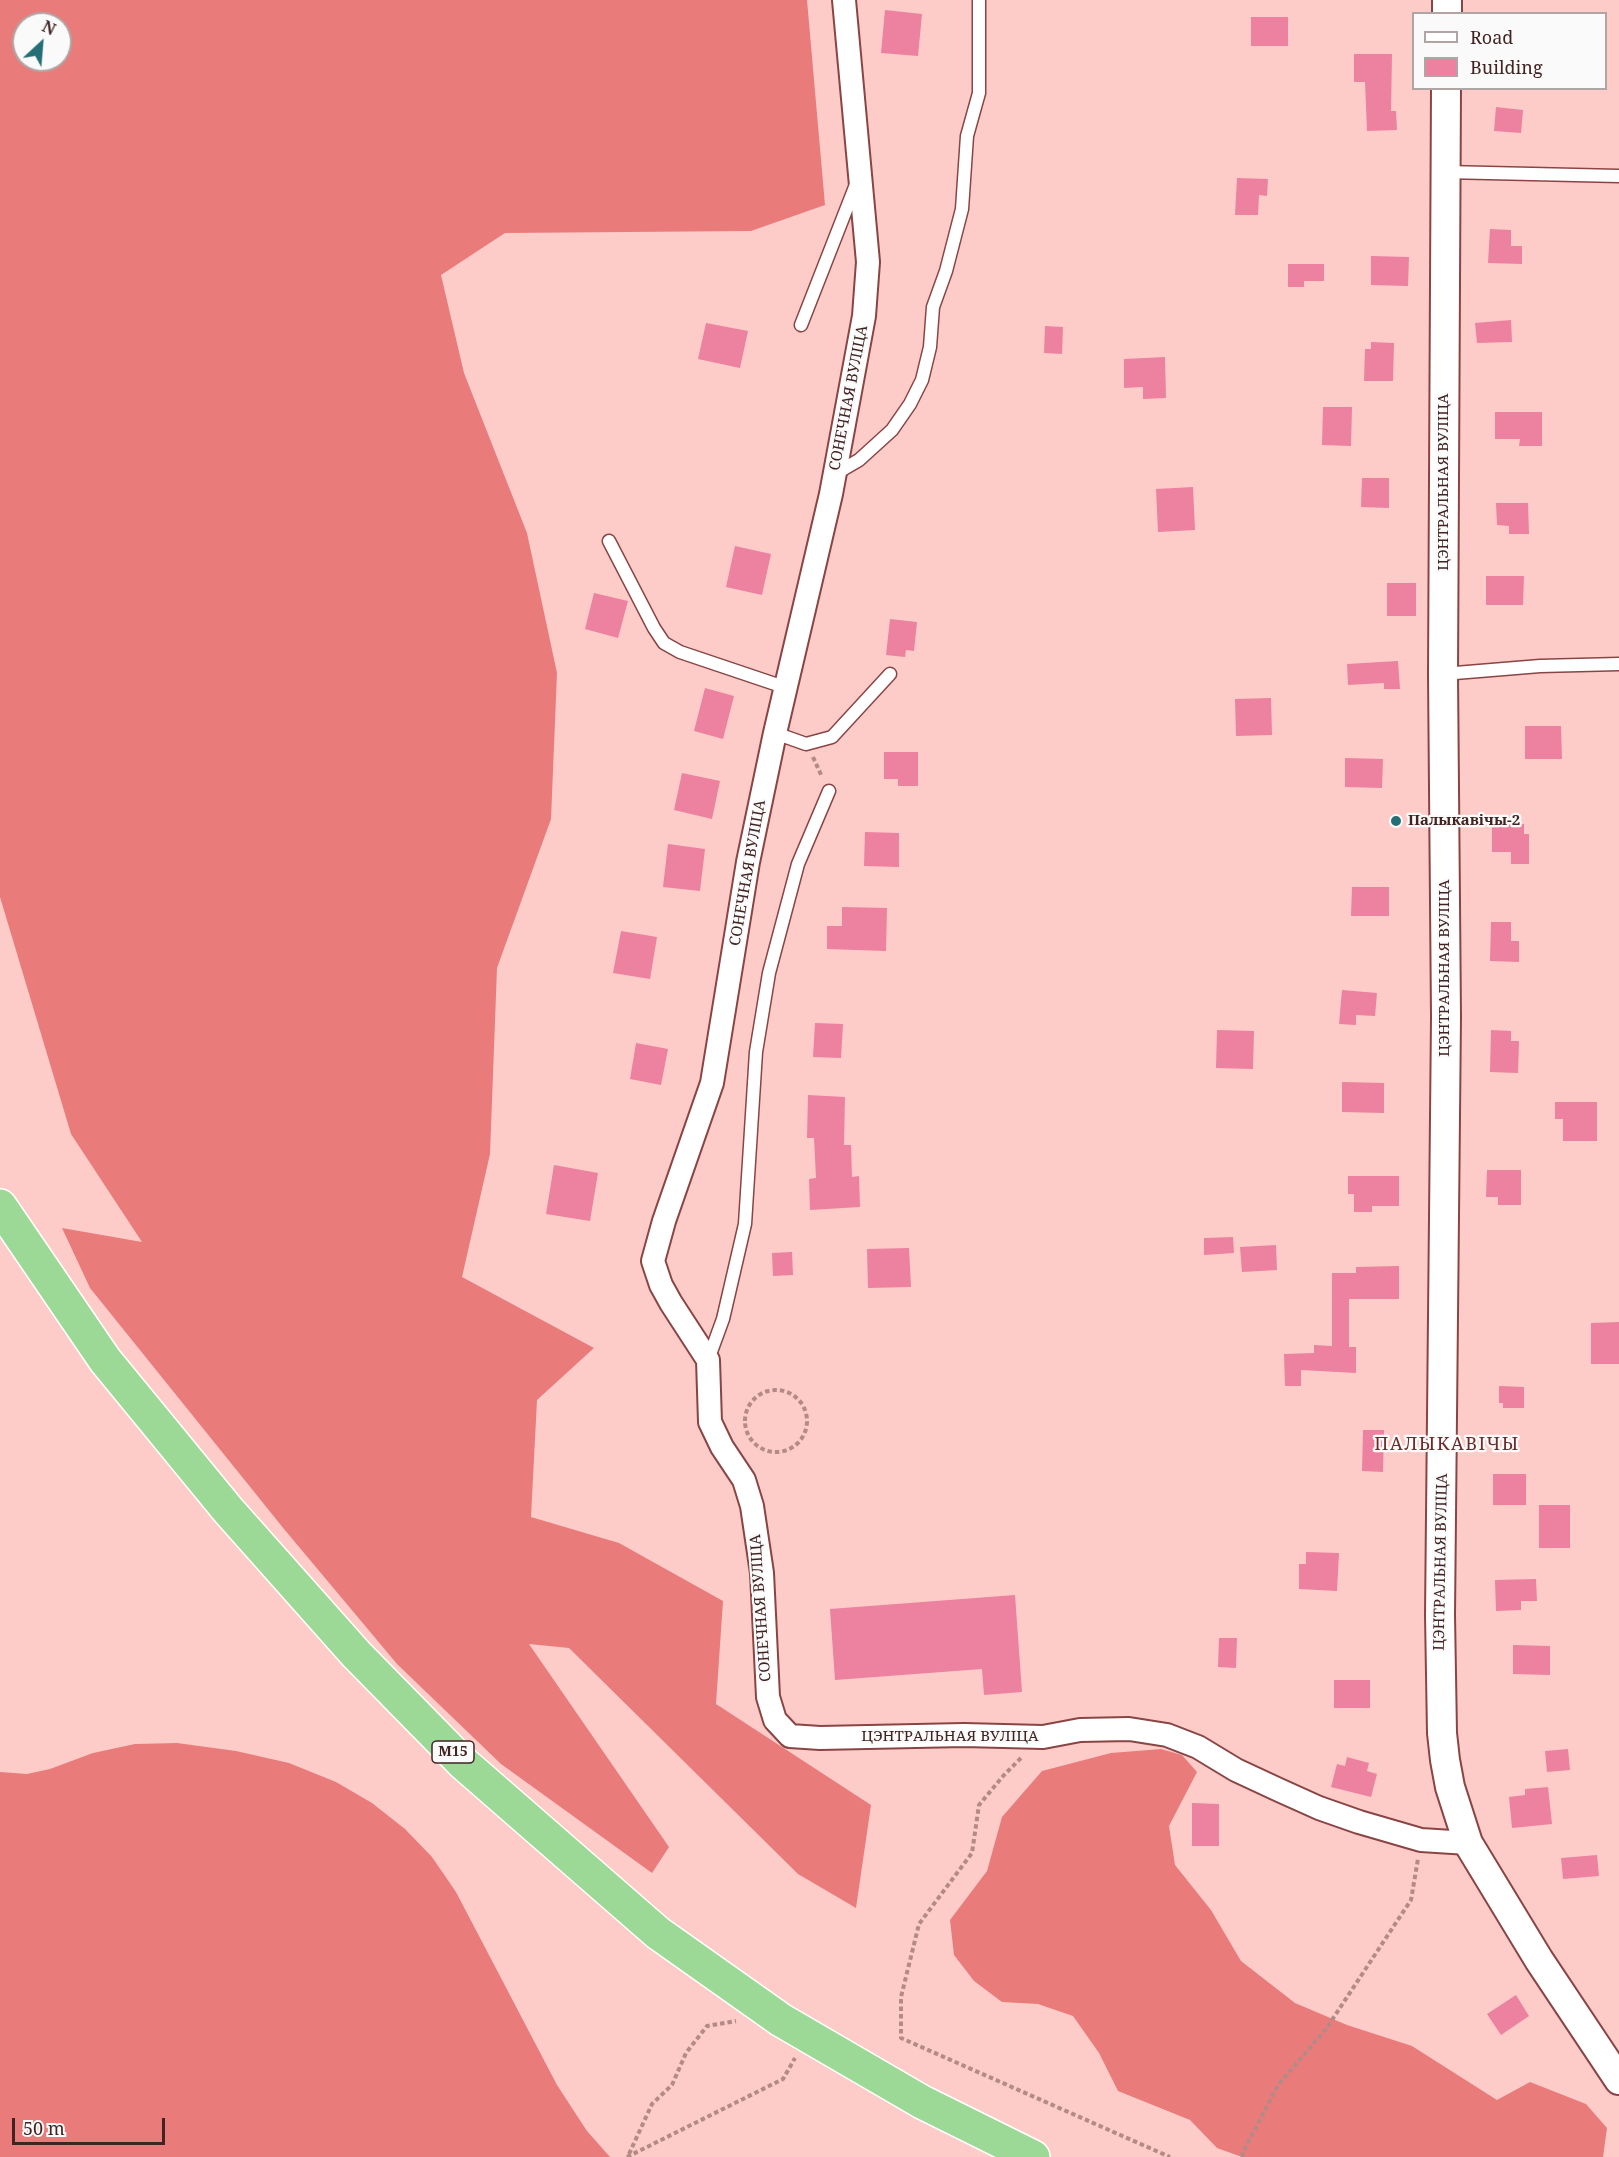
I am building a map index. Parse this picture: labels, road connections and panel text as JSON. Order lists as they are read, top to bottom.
{
  "streets": {
    "highway": ["М15"],
    "street": ["СОНЕЧНАЯ ВУЛІЦА", "ЦЭНТРАЛЬНАЯ ВУЛІЦА"]
  },
  "crossings": [
    ["СОНЕЧНАЯ ВУЛІЦА", "ЦЭНТРАЛЬНАЯ ВУЛІЦА"]
  ],
  "districts": ["ПАЛЫКАВІЧЫ"],
  "places": ["Палыкавічы-2"],
  "legend": ["Road", "Building"],
  "scale_bar": "50 m",
  "north": "top right"
}
